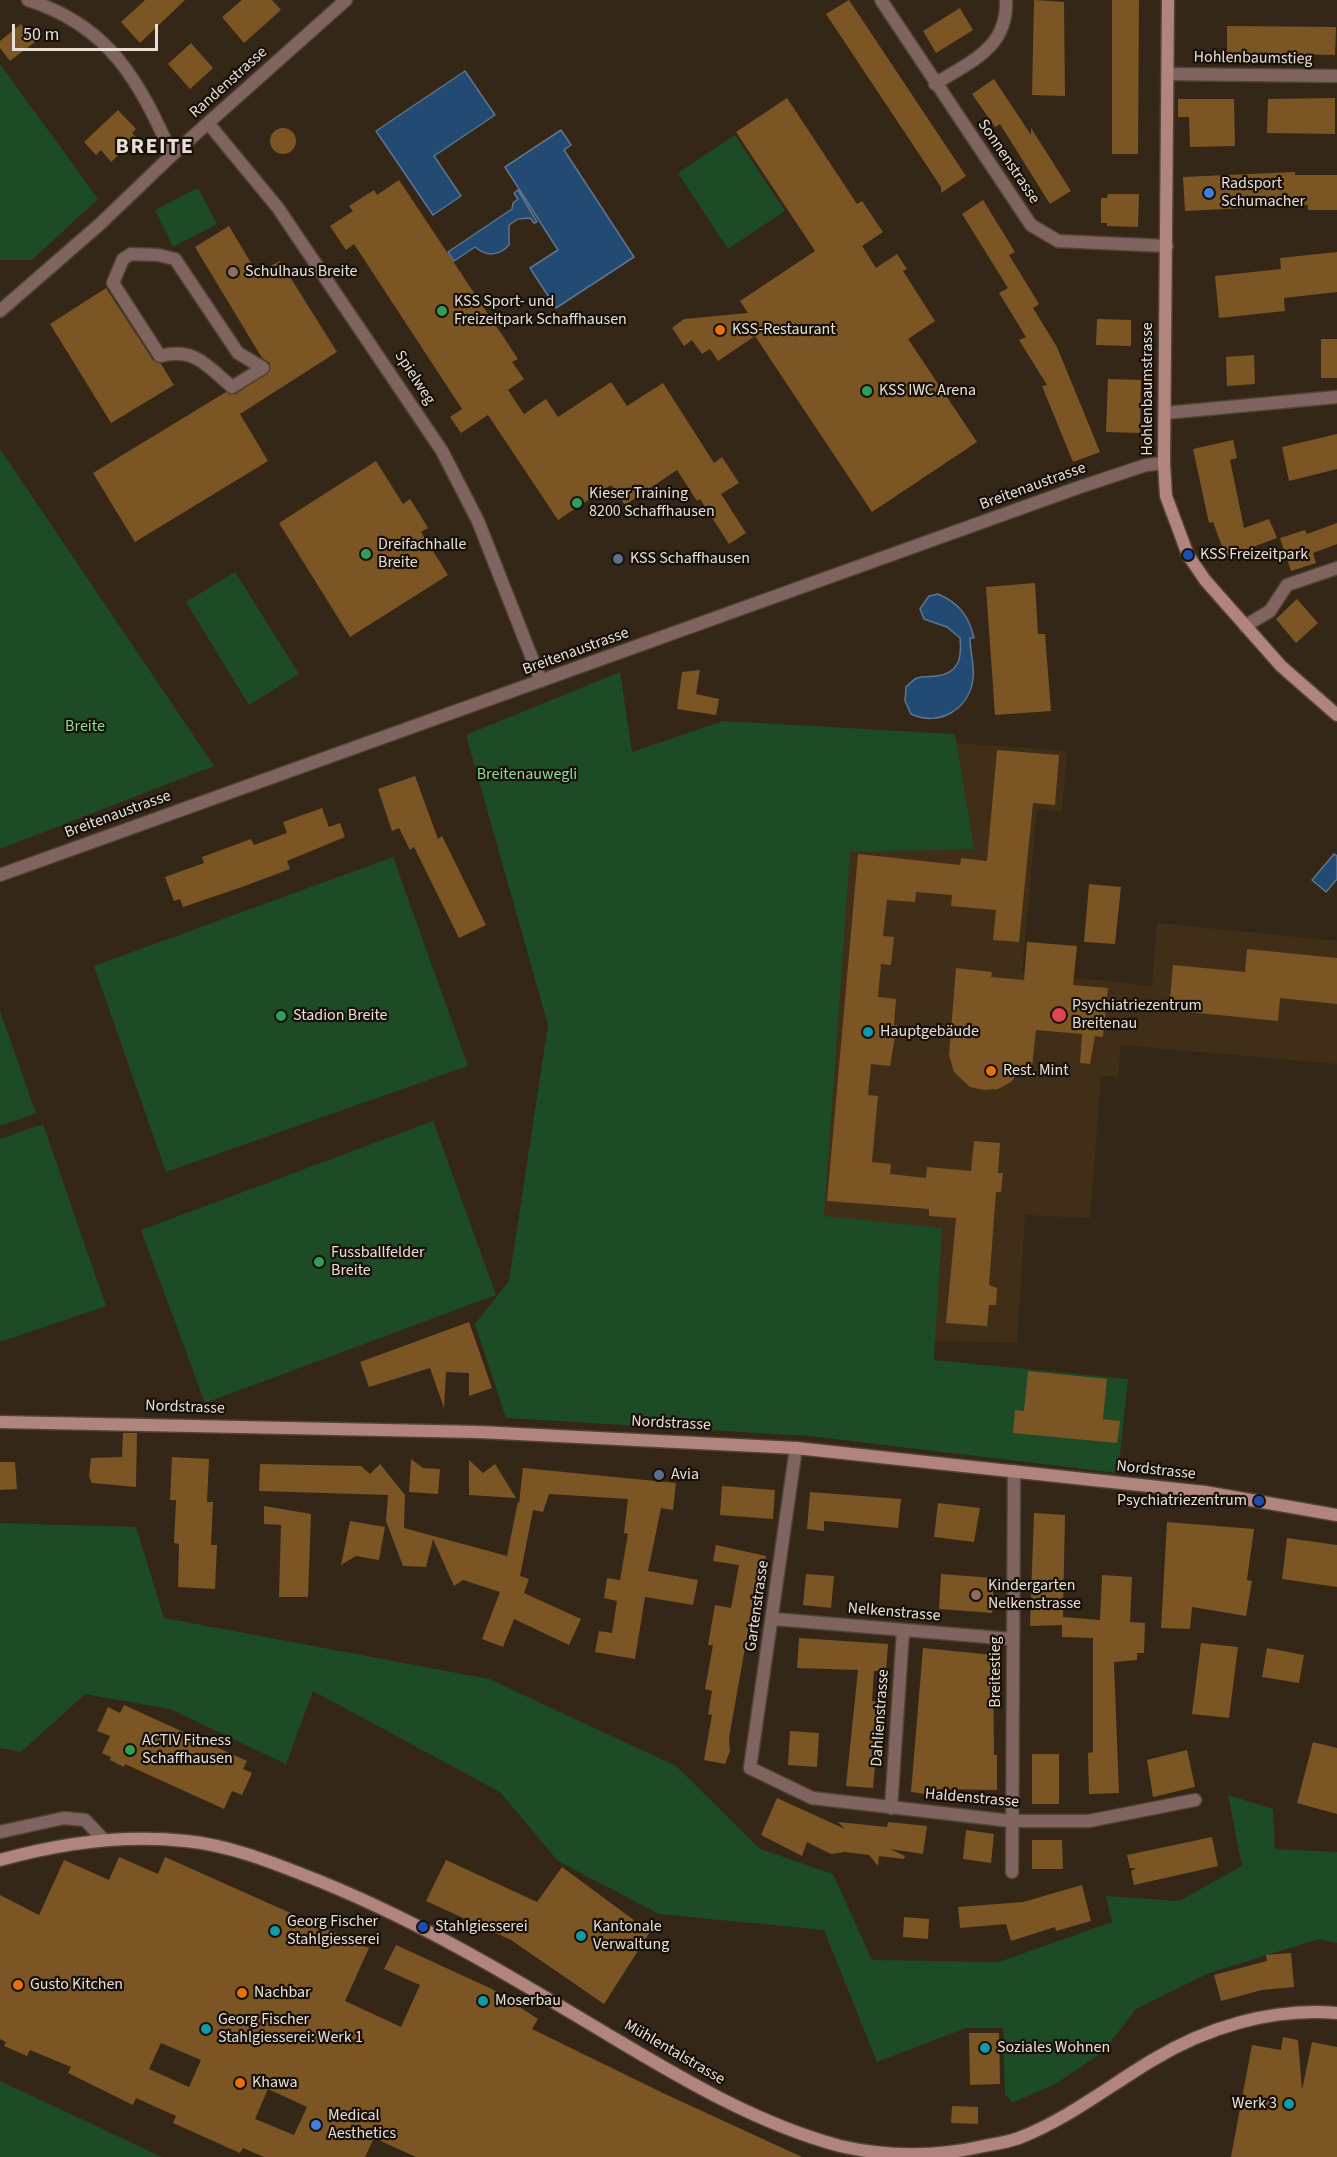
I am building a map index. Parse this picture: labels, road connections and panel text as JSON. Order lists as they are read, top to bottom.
{
  "streets": {
    "street": [
      "Hohlenbaumstieg",
      "Randenstrasse",
      "Sonnenstrasse",
      "Spielweg",
      "Hohlenbaumstrasse",
      "Breitenaustrasse",
      "Nordstrasse",
      "Gartenstrasse",
      "Nelkenstrasse",
      "Breitestieg",
      "Dahlienstrasse",
      "Haldenstrasse",
      "Mühlentalstrasse"
    ]
  },
  "crossings": [
    ["Hohlenbaumstieg", "Hohlenbaumstrasse"],
    ["Randenstrasse", "Spielweg"],
    ["Sonnenstrasse", "Hohlenbaumstrasse"],
    ["Spielweg", "Breitenaustrasse"],
    ["Hohlenbaumstrasse", "Breitenaustrasse"],
    ["Nordstrasse", "Gartenstrasse"],
    ["Nordstrasse", "Breitestieg"],
    ["Gartenstrasse", "Nelkenstrasse"],
    ["Gartenstrasse", "Haldenstrasse"],
    ["Nelkenstrasse", "Breitestieg"],
    ["Nelkenstrasse", "Dahlienstrasse"],
    ["Breitestieg", "Haldenstrasse"],
    ["Dahlienstrasse", "Haldenstrasse"]
  ],
  "districts": ["BREITE"],
  "parks": ["Breite", "Breitenauwegli"],
  "places": [
    "Radsport Schumacher",
    "Schulhaus Breite",
    "KSS Sport- und Freizeitpark Schaffhausen",
    "KSS-Restaurant",
    "KSS IWC Arena",
    "Kieser Training 8200 Schaffhausen",
    "Dreifachhalle Breite",
    "KSS Freizeitpark",
    "KSS Schaffhausen",
    "Psychiatriezentrum Breitenau",
    "Stadion Breite",
    "Hauptgebäude",
    "Rest. Mint",
    "Fussballfelder Breite",
    "Avia",
    "Psychiatriezentrum",
    "Kindergarten Nelkenstrasse",
    "ACTIV Fitness Schaffhausen",
    "Stahlgiesserei",
    "Georg Fischer Stahlgiesserei",
    "Kantonale Verwaltung",
    "Gusto Kitchen",
    "Nachbar",
    "Moserbau",
    "Georg Fischer Stahlgiesserei: Werk 1",
    "Soziales Wohnen",
    "Khawa",
    "Werk 3",
    "Medical Aesthetics"
  ],
  "scale_bar": "50 m"
}
